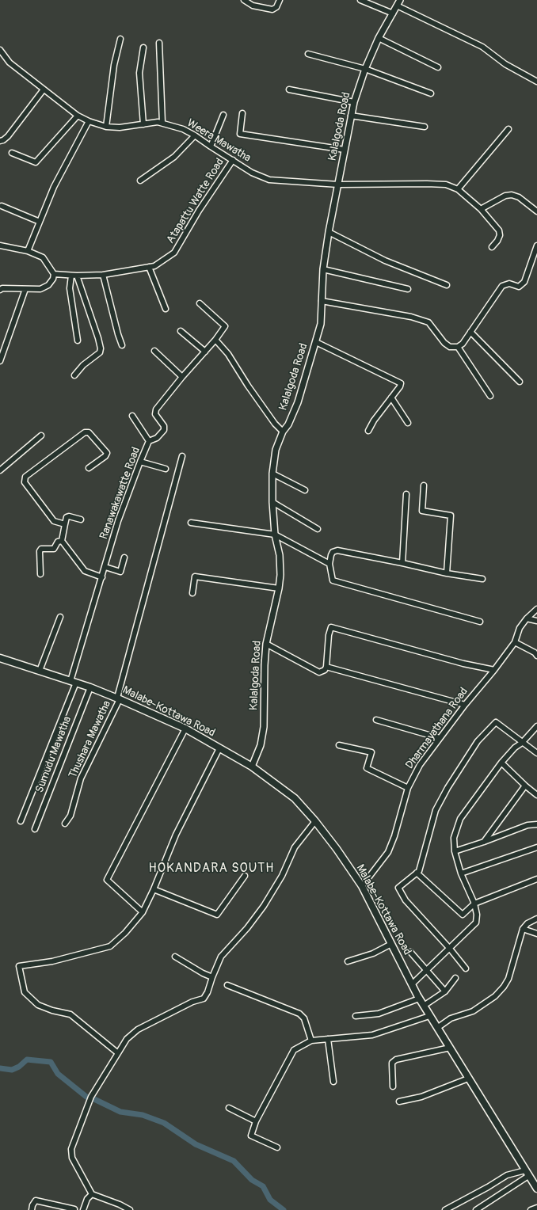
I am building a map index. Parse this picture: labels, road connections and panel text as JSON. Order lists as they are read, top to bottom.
{
  "streets": {
    "main road": ["Malabe-Kottawa Road"],
    "street": [
      "Kalalgoda Road",
      "Weera Mawatha",
      "Atapattu Watte Road",
      "Ranawakawatte Road",
      "Dharmayathana Road",
      "Thushara Mawatha",
      "Sumudu Mawatha"
    ]
  },
  "crossings": [
    ["Kalalgoda Road", "Weera Mawatha"],
    ["Kalalgoda Road", "Malabe-Kottawa Road"],
    ["Weera Mawatha", "Atapattu Watte Road"],
    ["Ranawakawatte Road", "Malabe-Kottawa Road"],
    ["Malabe-Kottawa Road", "Dharmayathana Road"],
    ["Malabe-Kottawa Road", "Thushara Mawatha"],
    ["Malabe-Kottawa Road", "Sumudu Mawatha"]
  ],
  "districts": ["HOKANDARA SOUTH"]
}
